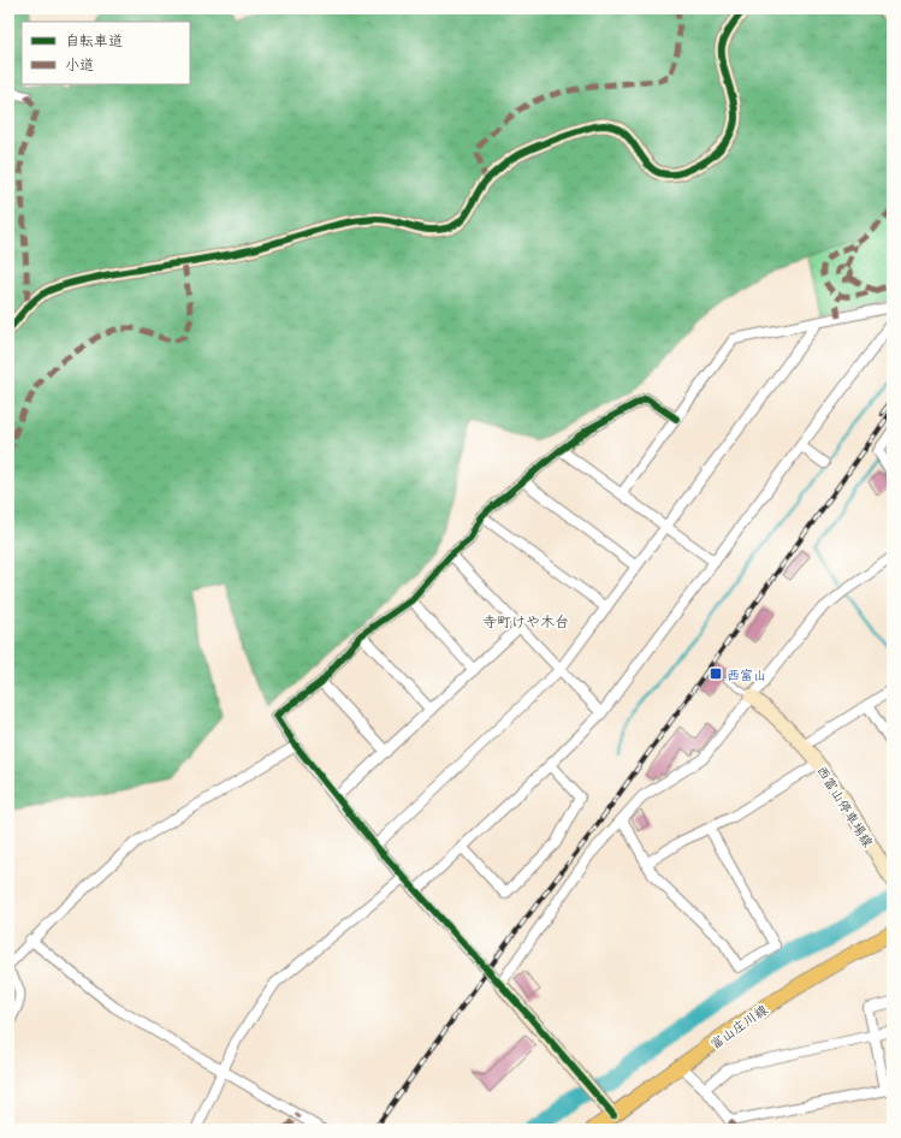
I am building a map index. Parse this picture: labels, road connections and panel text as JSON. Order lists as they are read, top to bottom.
{
  "streets": {
    "main road": ["富山庄川線"],
    "street": ["西富山停車場線"]
  },
  "districts": ["寺町けや木台"],
  "places": {
    "transit": ["西富山"]
  },
  "legend": ["自転車道", "小道"]
}
